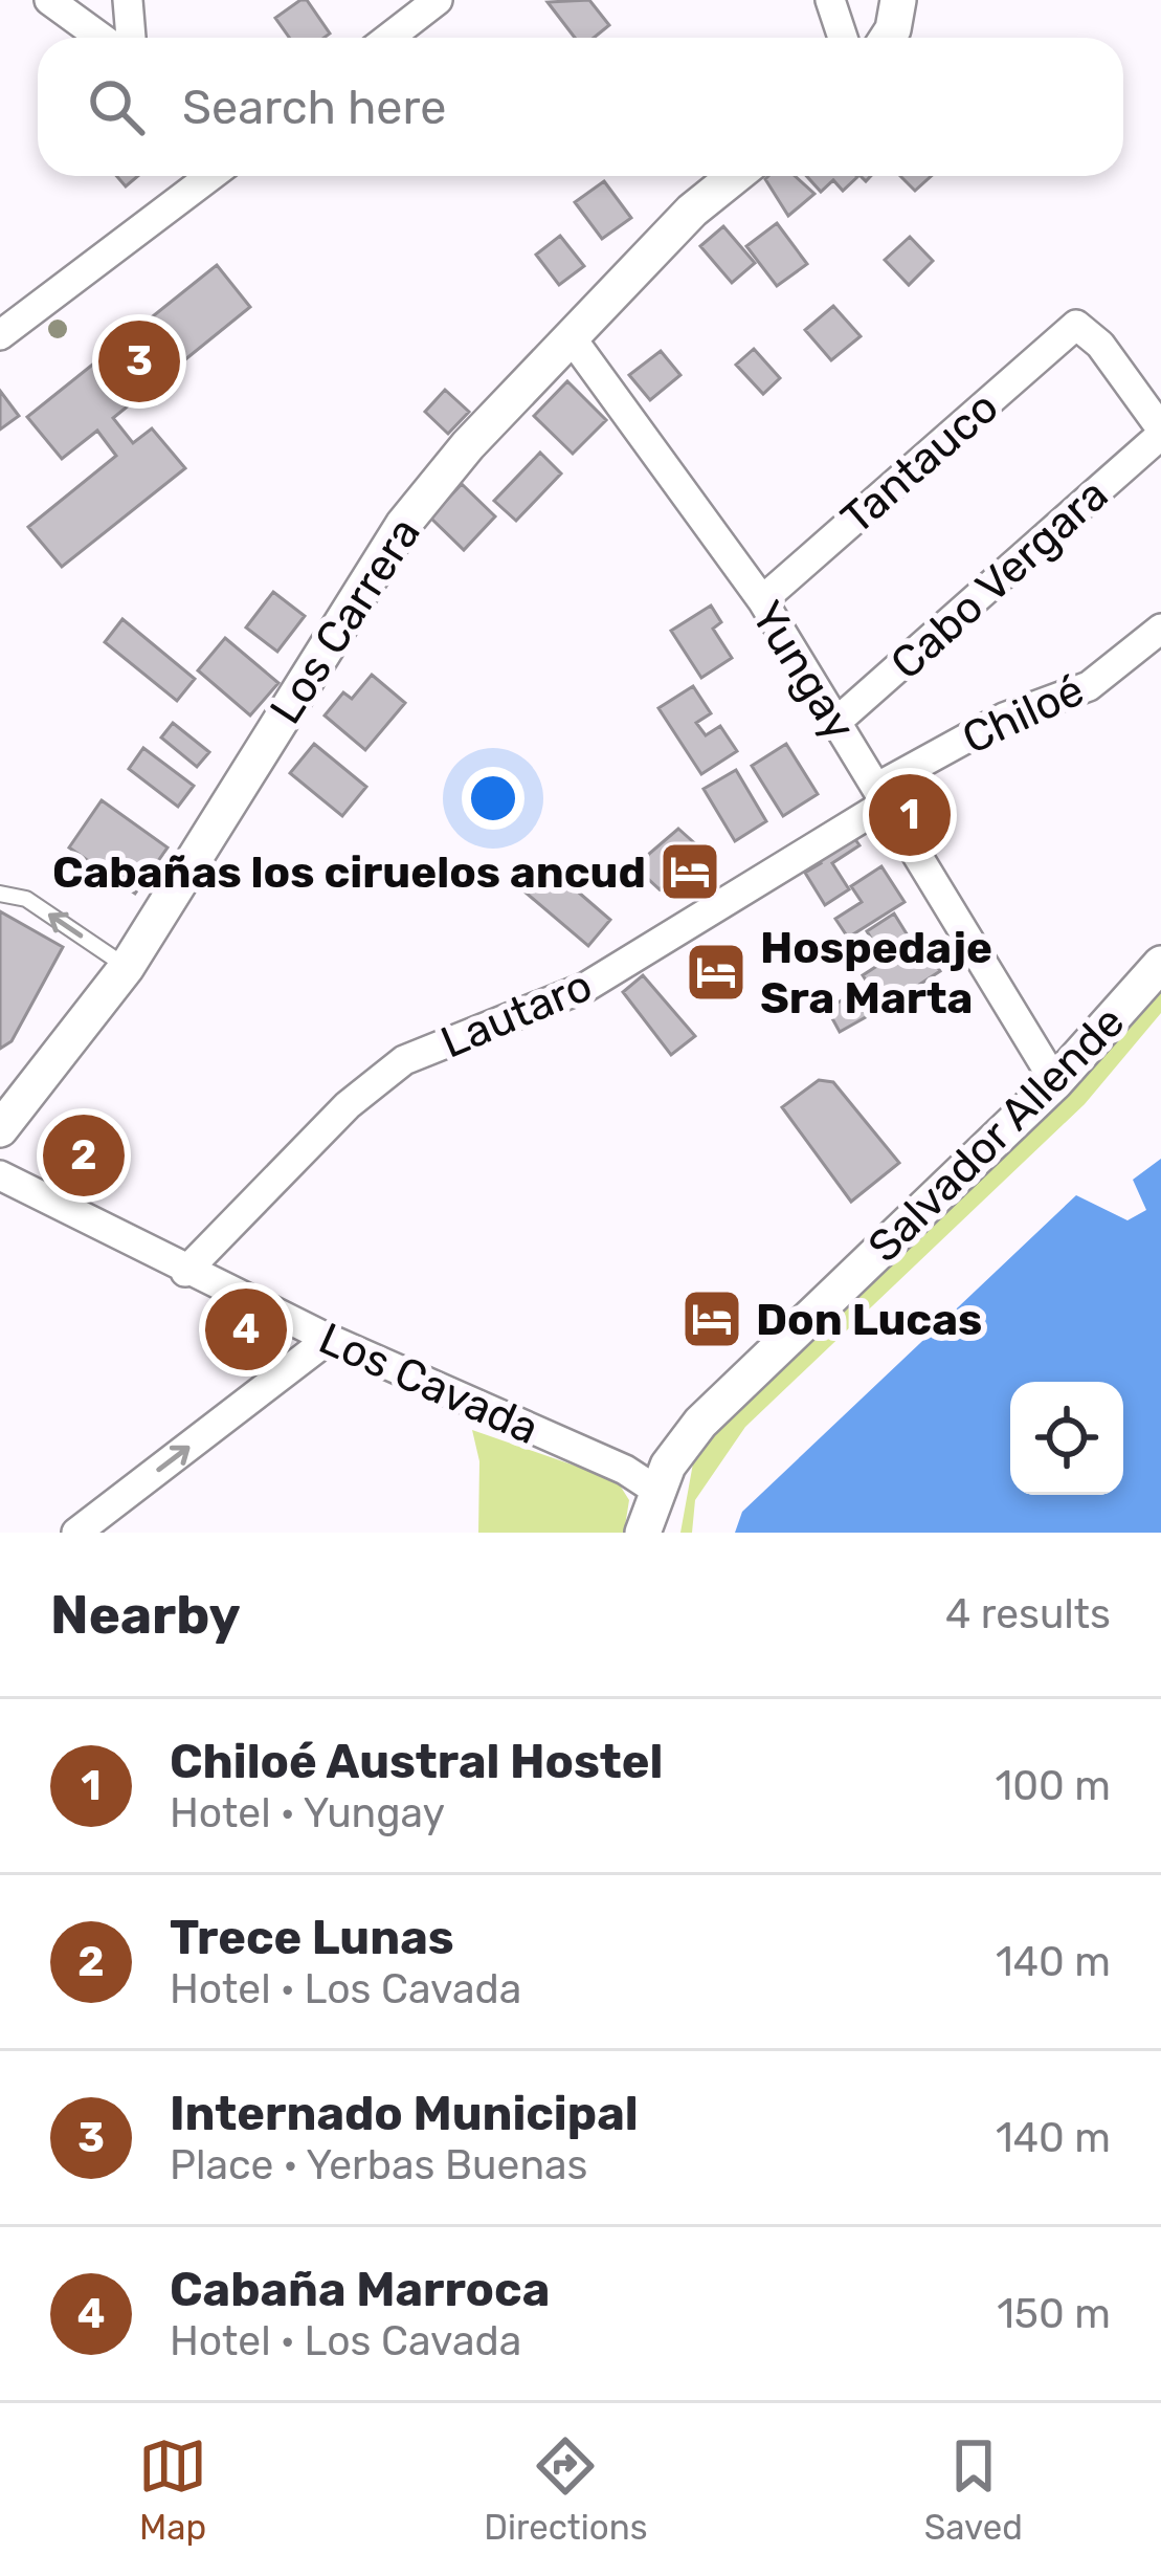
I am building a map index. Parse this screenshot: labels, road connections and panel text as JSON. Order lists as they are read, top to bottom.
{
  "streets": {
    "street": [
      "Tantauco",
      "Cabo Vergara",
      "Los Carrera",
      "Yungay",
      "Chiloé",
      "Lautaro",
      "Salvador Allende",
      "Los Cavada"
    ]
  },
  "crossings": [
    ["Tantauco", "Cabo Vergara"],
    ["Tantauco", "Yungay"],
    ["Cabo Vergara", "Yungay"],
    ["Los Carrera", "Yungay"],
    ["Yungay", "Chiloé"],
    ["Yungay", "Lautaro"],
    ["Yungay", "Salvador Allende"],
    ["Chiloé", "Lautaro"],
    ["Lautaro", "Los Cavada"],
    ["Salvador Allende", "Los Cavada"]
  ],
  "places": {
    "hotel": ["Cabañas los ciruelos ancud", "Hospedaje Sra Marta", "Don Lucas"]
  },
  "page": {
    "search": "Search here",
    "pins": [
      "3",
      "1",
      "2",
      "4"
    ],
    "heading": ["Nearby", "4 results"],
    "list": [
      {
        "mark": "1",
        "name": "Chiloé Austral Hostel",
        "note": "Hotel · Yungay",
        "value": "100 m"
      },
      {
        "mark": "2",
        "name": "Trece Lunas",
        "note": "Hotel · Los Cavada",
        "value": "140 m"
      },
      {
        "mark": "3",
        "name": "Internado Municipal",
        "note": "Place · Yerbas Buenas",
        "value": "140 m"
      },
      {
        "mark": "4",
        "name": "Cabaña Marroca",
        "note": "Hotel · Los Cavada",
        "value": "150 m"
      }
    ],
    "nav": ["Map", "Directions", "Saved"]
  }
}
